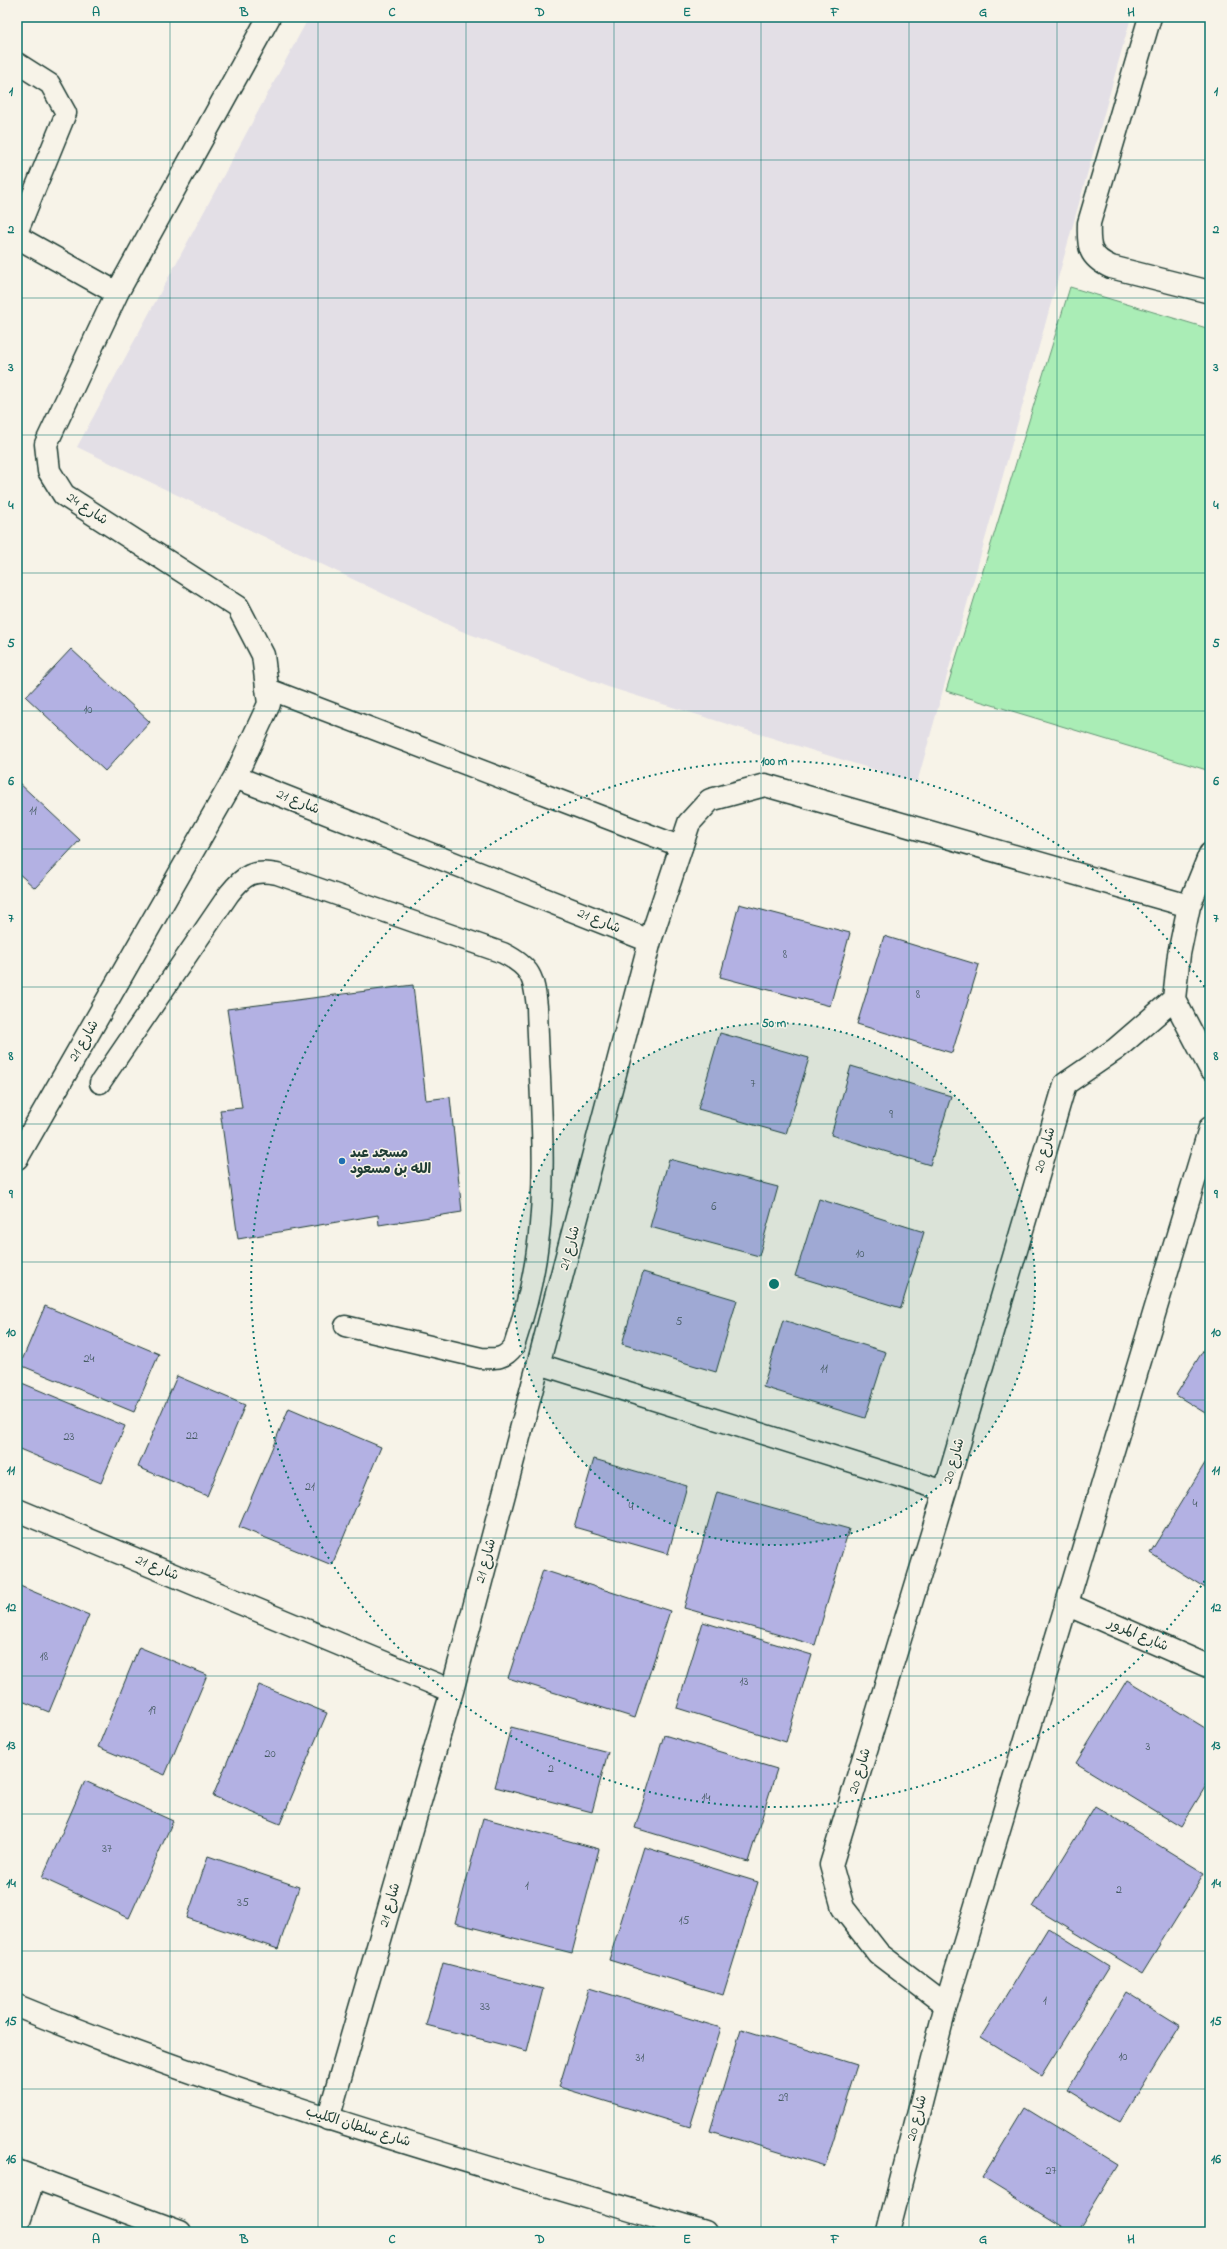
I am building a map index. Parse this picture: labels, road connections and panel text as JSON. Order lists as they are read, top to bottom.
{
  "streets": {
    "street": [
      "شارع 24",
      "شارع 21",
      "شارع 20",
      "شارع المرور",
      "شارع سلطان الكليب"
    ]
  },
  "crossings": [
    ["شارع 24", "شارع 21"],
    ["شارع 21", "شارع سلطان الكليب"],
    ["شارع 20", "شارع المرور"]
  ],
  "places": ["مسجد عبد الله بن مسعود"],
  "house_numbers": [
    "10",
    "11",
    "8",
    "8",
    "7",
    "9",
    "6",
    "10",
    "5",
    "24",
    "11",
    "22",
    "23",
    "21",
    "4",
    "4",
    "18",
    "13",
    "19",
    "3",
    "20",
    "2",
    "14",
    "37",
    "1",
    "2",
    "35",
    "15",
    "1",
    "33",
    "10",
    "31",
    "29",
    "27"
  ],
  "grid": {
    "columns": [
      "A",
      "B",
      "C",
      "D",
      "E",
      "F",
      "G",
      "H"
    ],
    "rows": [
      "1",
      "2",
      "3",
      "4",
      "5",
      "6",
      "7",
      "8",
      "9",
      "10",
      "11",
      "12",
      "13",
      "14",
      "15",
      "16"
    ]
  },
  "rings": ["100 m", "50 m"]
}
